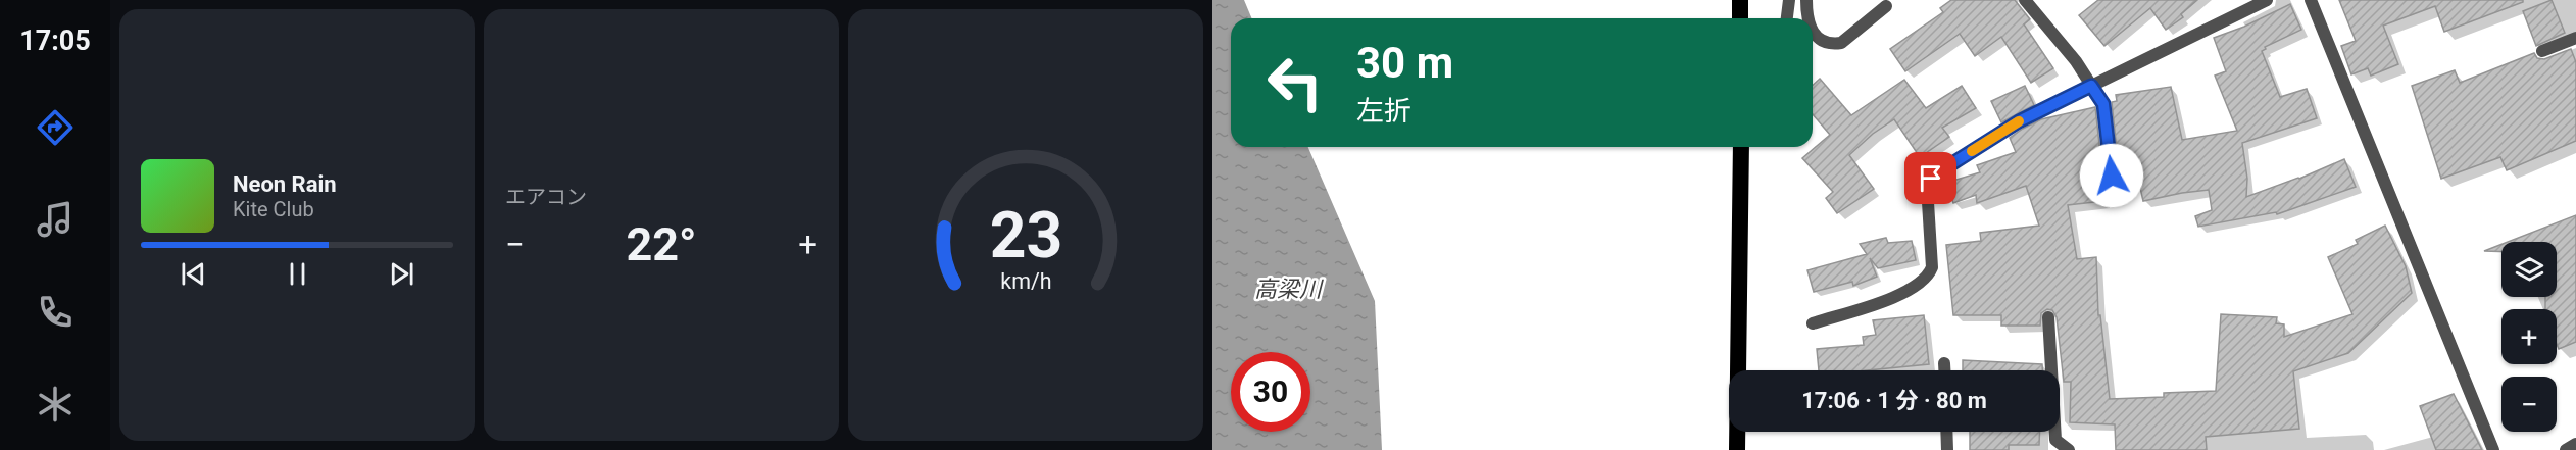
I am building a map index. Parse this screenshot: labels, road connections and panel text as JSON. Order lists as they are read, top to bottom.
{
  "water": ["高梁川"],
  "page": {
    "tabs": "17:05",
    "tile": "エアコン",
    "turn": ["30 m", "左折"],
    "song": ["Neon Rain", "Kite Club"],
    "heat": ["−", "22°", "+"],
    "map_buttons": ["+", "−"],
    "limit": "30",
    "trip": "17:06 · 1 分 · 80 m",
    "gauge": ["23", "km/h"]
  }
}
